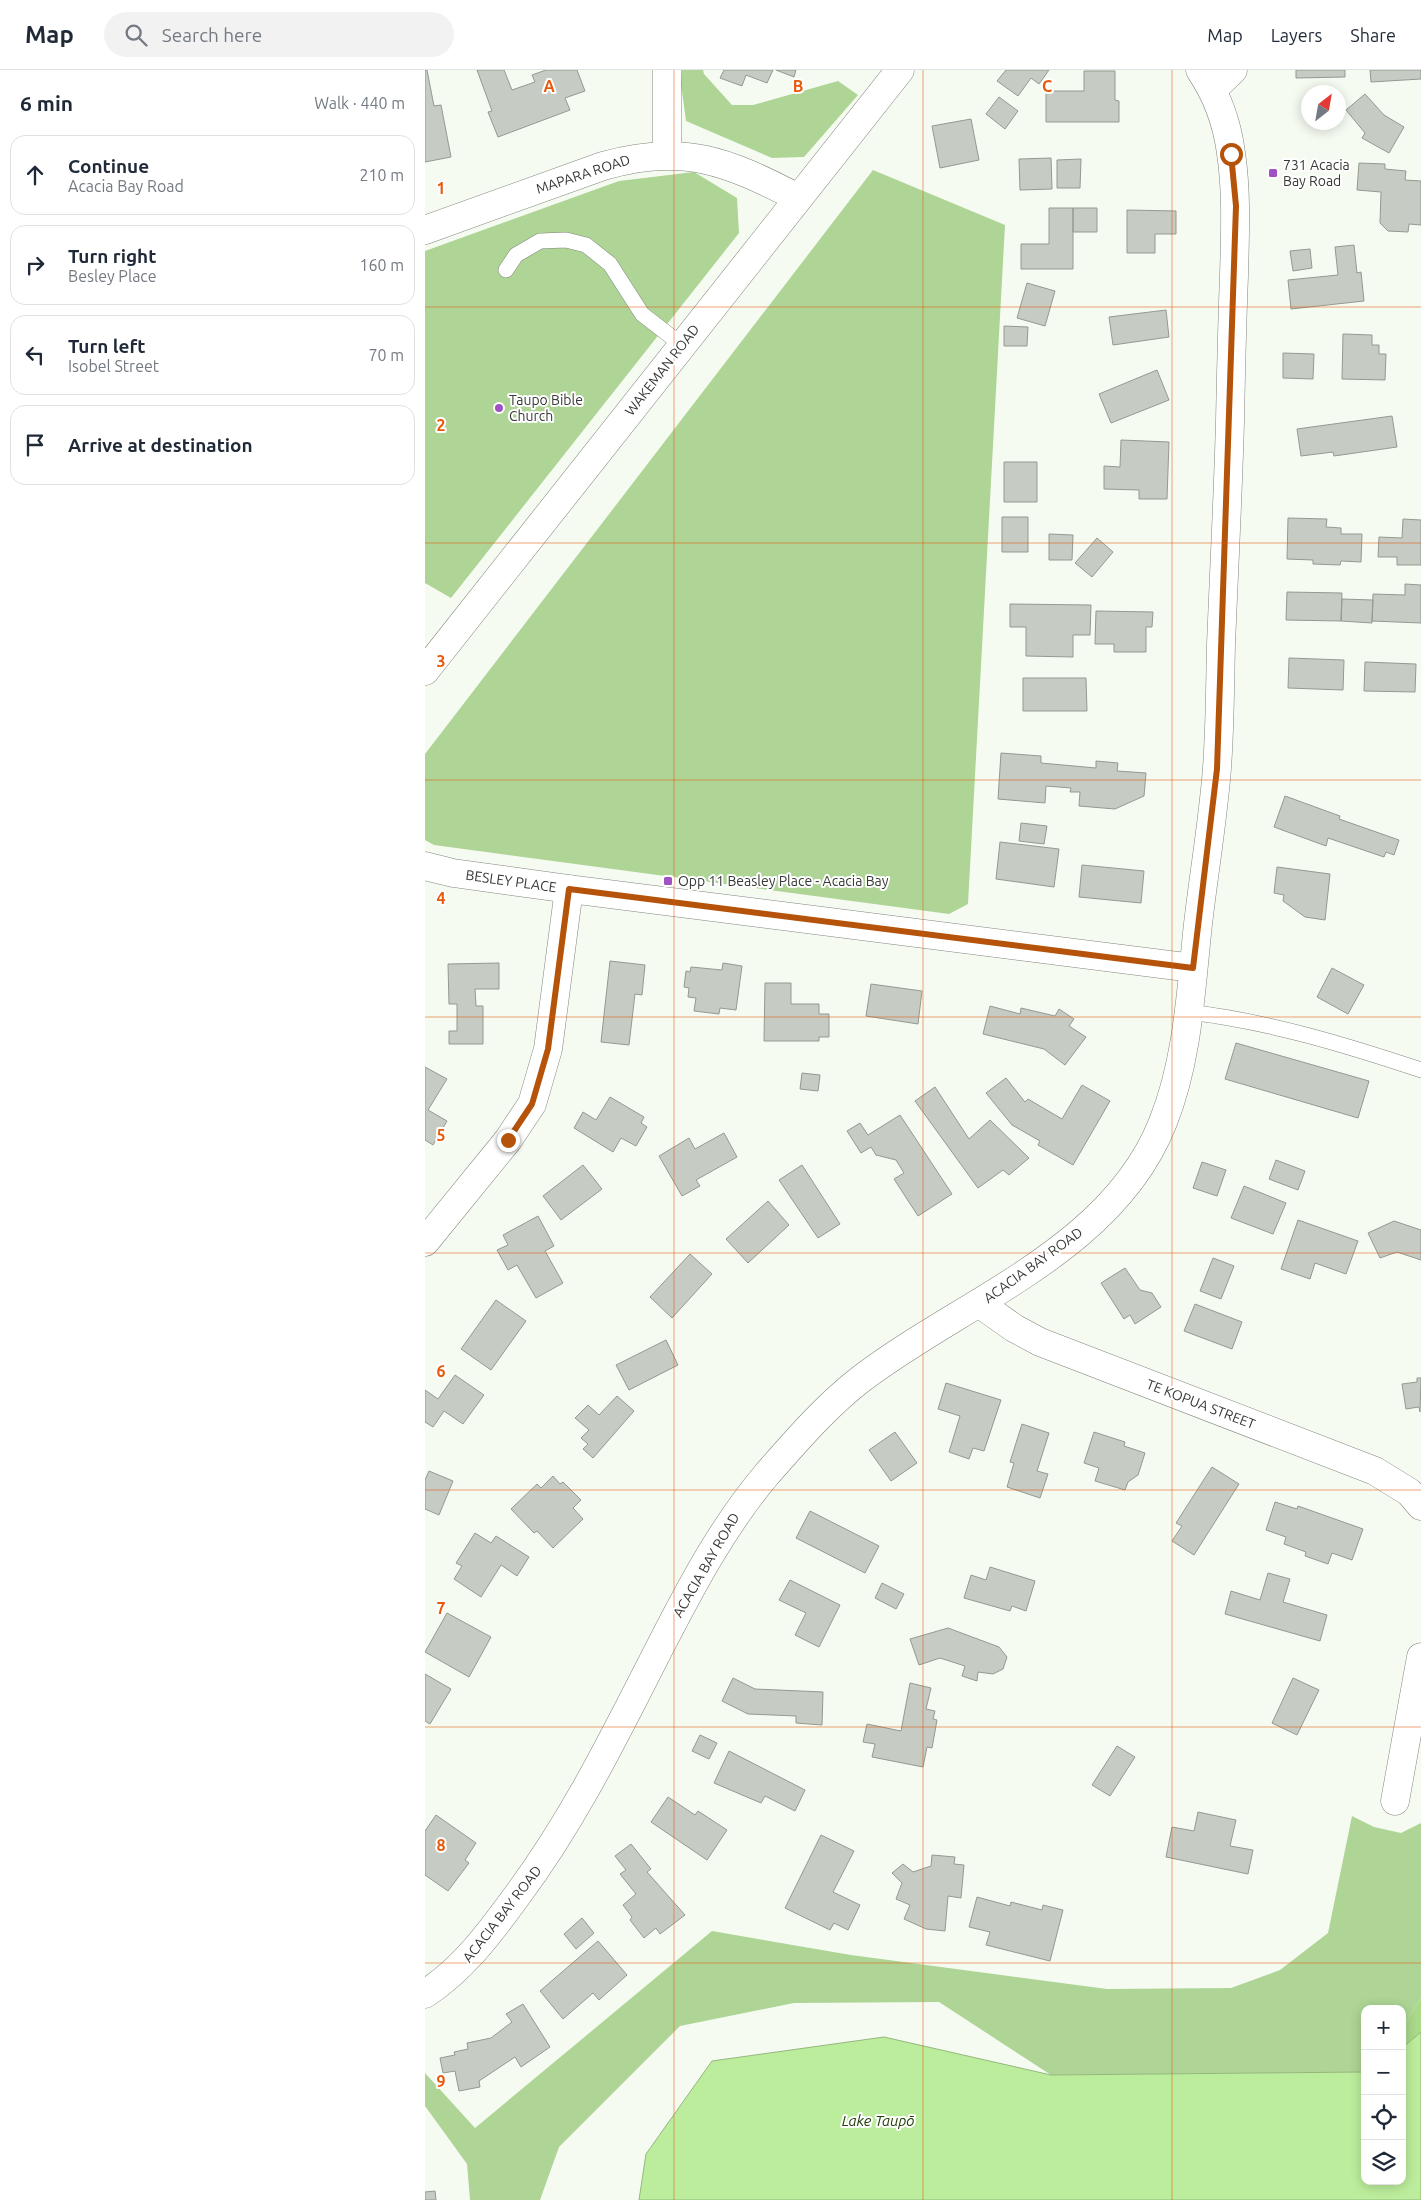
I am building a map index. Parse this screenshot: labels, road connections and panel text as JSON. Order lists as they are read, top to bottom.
{
  "streets": {
    "street": [
      "MAPARA ROAD",
      "WAKEMAN ROAD",
      "BESLEY PLACE",
      "ACACIA BAY ROAD",
      "TE KOPUA STREET"
    ]
  },
  "crossings": [
    ["MAPARA ROAD", "WAKEMAN ROAD"],
    ["BESLEY PLACE", "ACACIA BAY ROAD"],
    ["ACACIA BAY ROAD", "TE KOPUA STREET"]
  ],
  "water": ["Lake Taupō"],
  "places": {
    "transit": ["731 Acacia Bay Road", "Opp 11 Beasley Place - Acacia Bay"],
    "other": ["Taupo Bible Church"]
  },
  "north": "top right",
  "page": {
    "header": "Map",
    "search": "Search here",
    "nav": ["Map", "Layers", "Share"],
    "heading": ["6 min", "Walk · 440 m"],
    "list": [
      ["Continue", "Acacia Bay Road", "210 m"],
      ["Turn right", "Besley Place", "160 m"],
      ["Turn left", "Isobel Street", "70 m"],
      "Arrive at destination"
    ],
    "map_buttons": ["+", "−"]
  },
  "grid": {
    "columns": ["A", "B", "C"],
    "rows": [
      "1",
      "2",
      "3",
      "4",
      "5",
      "6",
      "7",
      "8",
      "9"
    ]
  }
}
